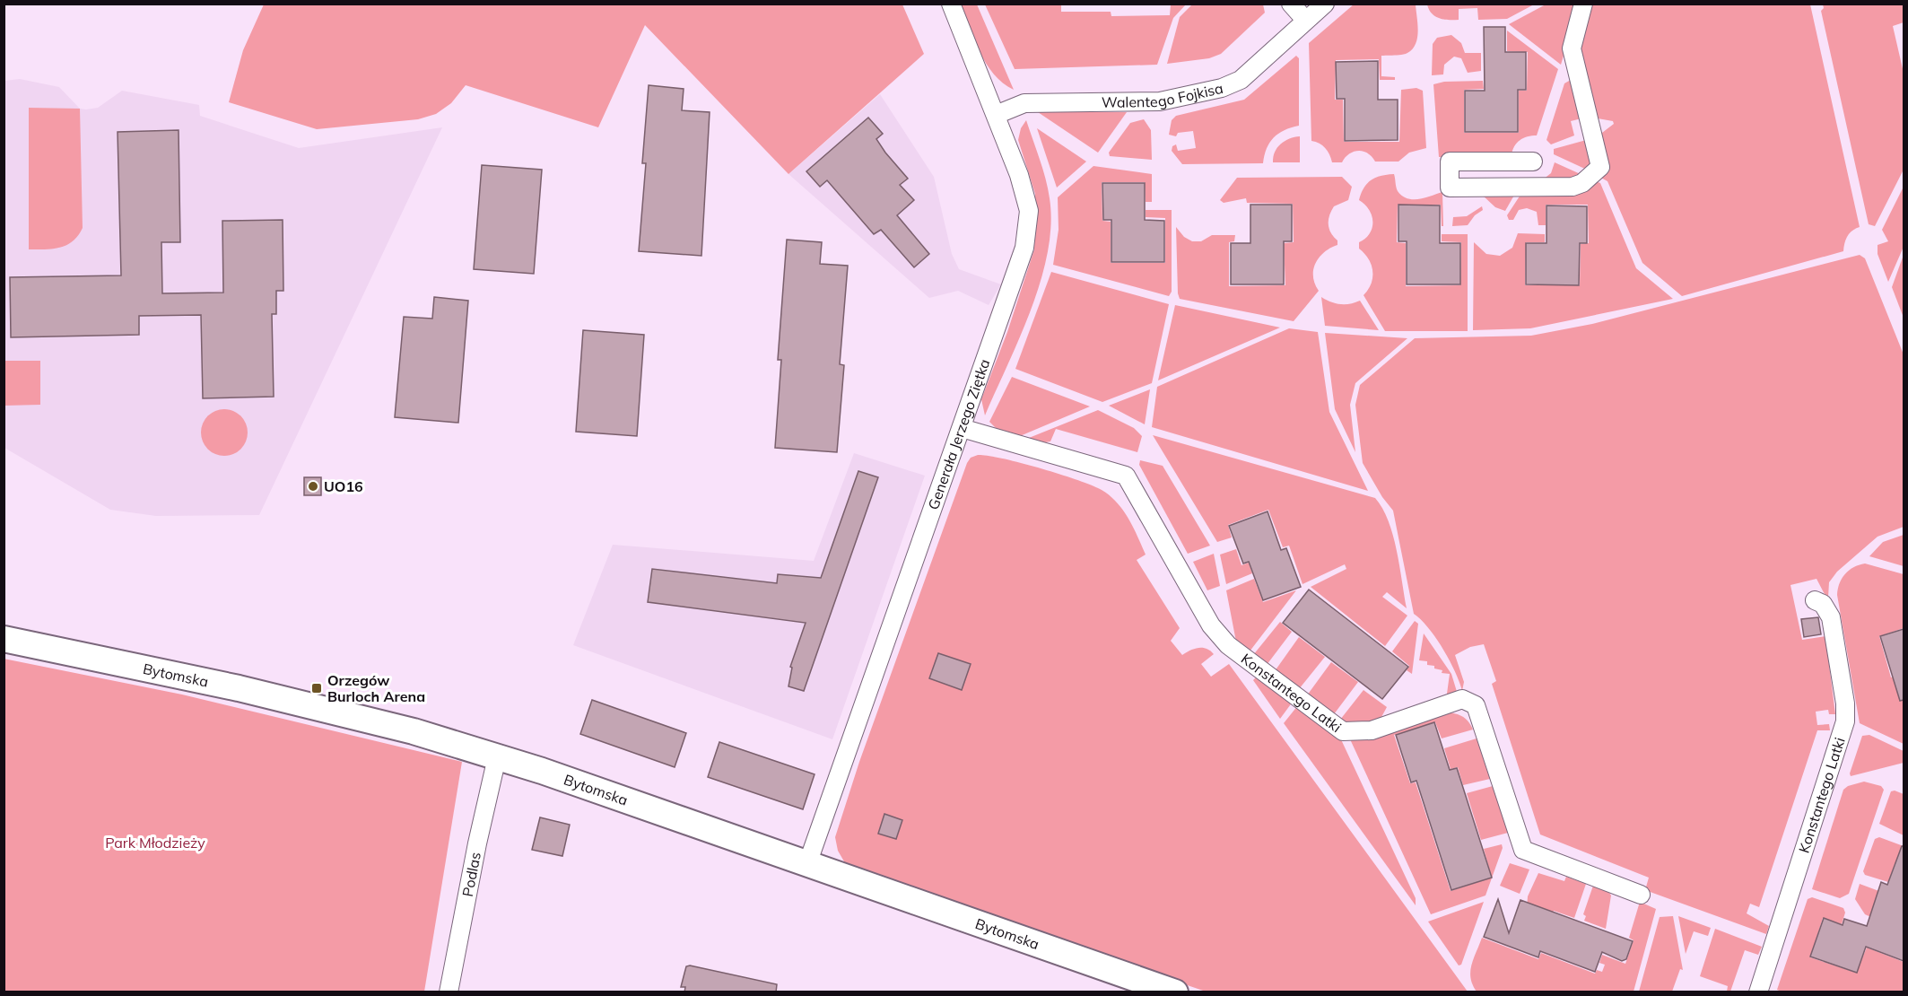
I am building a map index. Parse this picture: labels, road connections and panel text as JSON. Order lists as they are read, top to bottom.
{
  "streets": {
    "street": [
      "Walentego Fojkisa",
      "Generała Jerzego Ziętka",
      "Bytomska",
      "Konstantego Latki",
      "Podlas"
    ]
  },
  "crossings": [
    ["Walentego Fojkisa", "Generała Jerzego Ziętka"],
    ["Generała Jerzego Ziętka", "Bytomska"],
    ["Generała Jerzego Ziętka", "Konstantego Latki"],
    ["Bytomska", "Podlas"]
  ],
  "parks": ["Park Młodzieży"],
  "places": {
    "other": ["UO16"],
    "transit": ["Orzegów Burloch Arena"]
  }
}
